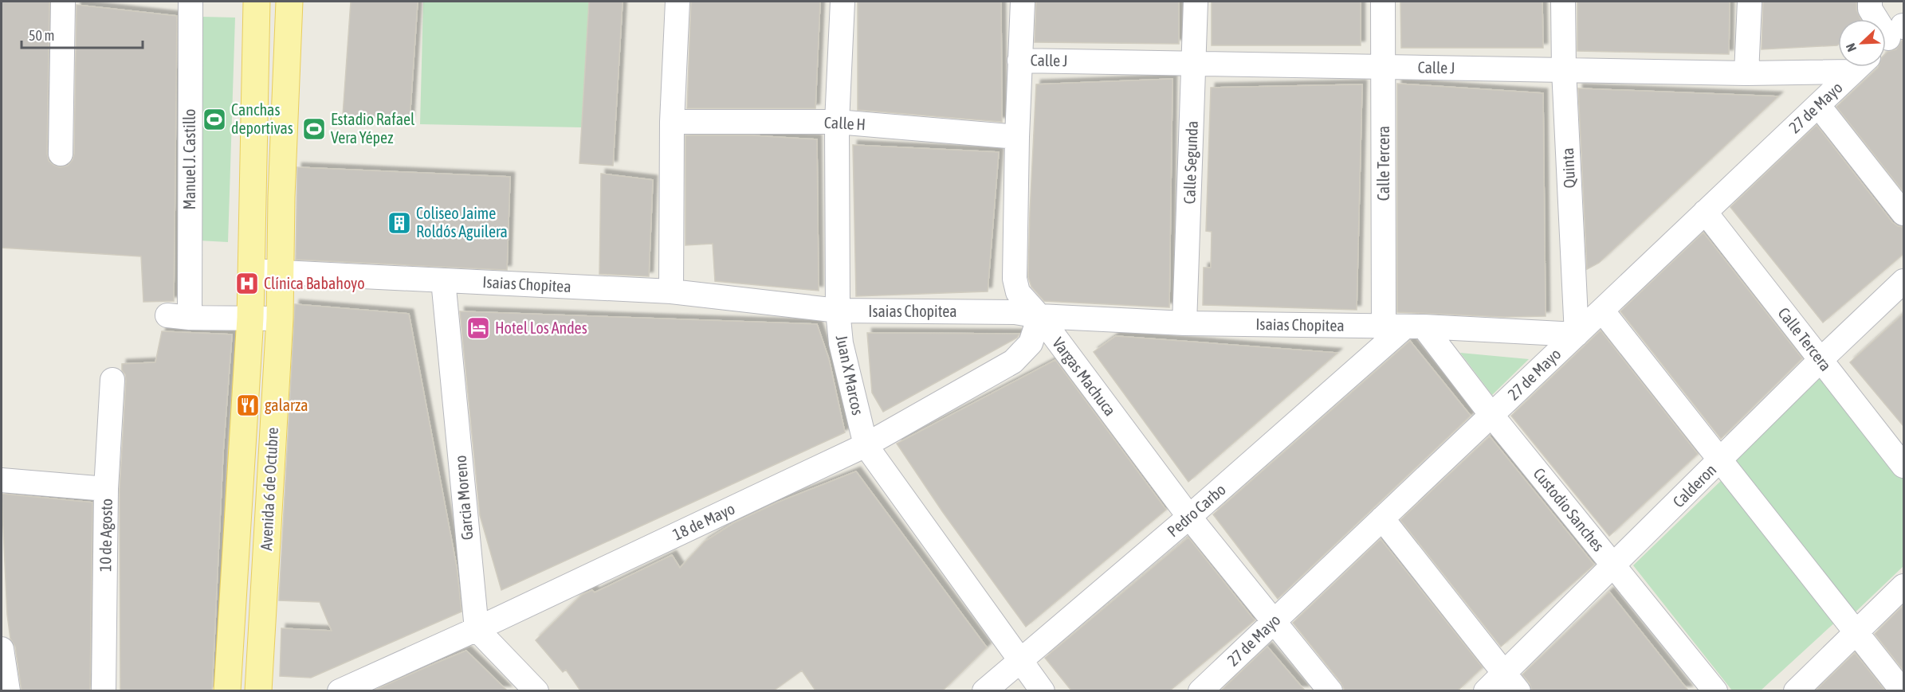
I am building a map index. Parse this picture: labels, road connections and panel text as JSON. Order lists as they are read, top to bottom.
{
  "streets": {
    "main road": ["Avenida 6 de Octubre"],
    "street": [
      "Calle J",
      "27 de Mayo",
      "Calle H",
      "Manuel J. Castillo",
      "Calle Segunda",
      "Calle Tercera",
      "Quinta",
      "Isaias Chopitea",
      "Juan X Marcos",
      "Vargas Machuca",
      "Calderon",
      "Garcia Moreno",
      "Custodio Sanches",
      "Pedro Carbo",
      "18 de Mayo",
      "10 de Agosto"
    ]
  },
  "crossings": [
    ["Calle J", "Calle Segunda"],
    ["Calle J", "Calle Tercera"],
    ["Calle J", "Quinta"],
    ["Calle J", "Vargas Machuca"],
    ["27 de Mayo", "Calle Tercera"],
    ["27 de Mayo", "Quinta"],
    ["27 de Mayo", "Isaias Chopitea"],
    ["27 de Mayo", "Vargas Machuca"],
    ["27 de Mayo", "Custodio Sanches"],
    ["Calle H", "Juan X Marcos"],
    ["Calle H", "Vargas Machuca"],
    ["Manuel J. Castillo", "Avenida 6 de Octubre"],
    ["Calle Segunda", "Isaias Chopitea"],
    ["Calle Tercera", "Isaias Chopitea"],
    ["Calle Tercera", "Calderon"],
    ["Calle Tercera", "Custodio Sanches"],
    ["Calle Tercera", "Pedro Carbo"],
    ["Quinta", "Isaias Chopitea"],
    ["Isaias Chopitea", "Juan X Marcos"],
    ["Isaias Chopitea", "Vargas Machuca"],
    ["Isaias Chopitea", "Avenida 6 de Octubre"],
    ["Isaias Chopitea", "Garcia Moreno"],
    ["Isaias Chopitea", "Custodio Sanches"],
    ["Isaias Chopitea", "Pedro Carbo"],
    ["Isaias Chopitea", "18 de Mayo"],
    ["Juan X Marcos", "Pedro Carbo"],
    ["Juan X Marcos", "18 de Mayo"],
    ["Vargas Machuca", "Pedro Carbo"],
    ["Vargas Machuca", "18 de Mayo"],
    ["Calderon", "Custodio Sanches"],
    ["Garcia Moreno", "18 de Mayo"],
    ["Custodio Sanches", "Pedro Carbo"]
  ],
  "places": {
    "sports": ["Canchas deportivas", "Estadio Rafael Vera Yépez"],
    "building": ["Coliseo Jaime Roldós Aguilera"],
    "hospital": ["Clínica Babahoyo"],
    "hotel": ["Hotel Los Andes"],
    "restaurant": ["galarza"]
  },
  "scale_bar": "50 m",
  "north": "bottom left"
}
